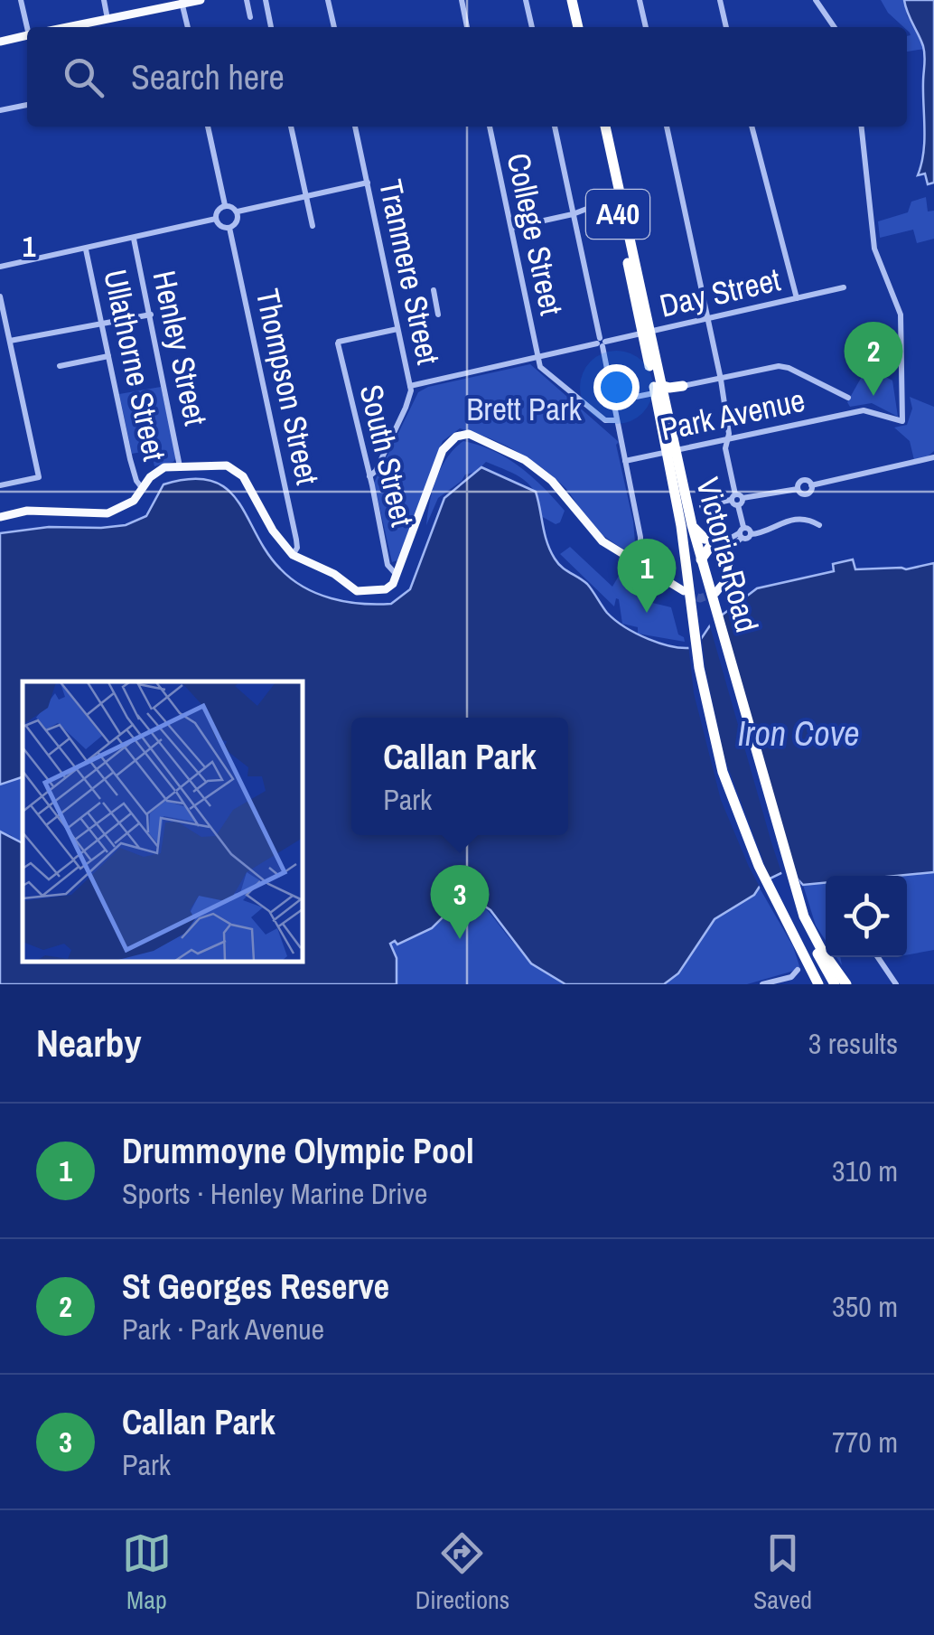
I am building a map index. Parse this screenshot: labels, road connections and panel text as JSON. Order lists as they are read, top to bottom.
{
  "streets": {
    "highway": ["A40", "Victoria Road"],
    "street": [
      "College Street",
      "Tranmere Street",
      "Day Street",
      "Henley Street",
      "Ullathorne Street",
      "Thompson Street",
      "Park Avenue",
      "South Street"
    ]
  },
  "crossings": [
    ["College Street", "Day Street"],
    ["Tranmere Street", "Day Street"],
    ["Tranmere Street", "South Street"],
    ["Day Street", "Victoria Road"],
    ["Park Avenue", "Victoria Road"]
  ],
  "water": ["Iron Cove"],
  "parks": ["Brett Park"],
  "page": {
    "search": "Search here",
    "pins": ["2", "1", "3"],
    "popup": ["Callan Park", "Park"],
    "heading": ["Nearby", "3 results"],
    "list": [
      {
        "mark": "1",
        "name": "Drummoyne Olympic Pool",
        "note": "Sports · Henley Marine Drive",
        "value": "310 m"
      },
      {
        "mark": "2",
        "name": "St Georges Reserve",
        "note": "Park · Park Avenue",
        "value": "350 m"
      },
      {
        "mark": "3",
        "name": "Callan Park",
        "note": "Park",
        "value": "770 m"
      }
    ],
    "nav": ["Map", "Directions", "Saved"]
  },
  "grid": {
    "rows": ["1"]
  }
}
